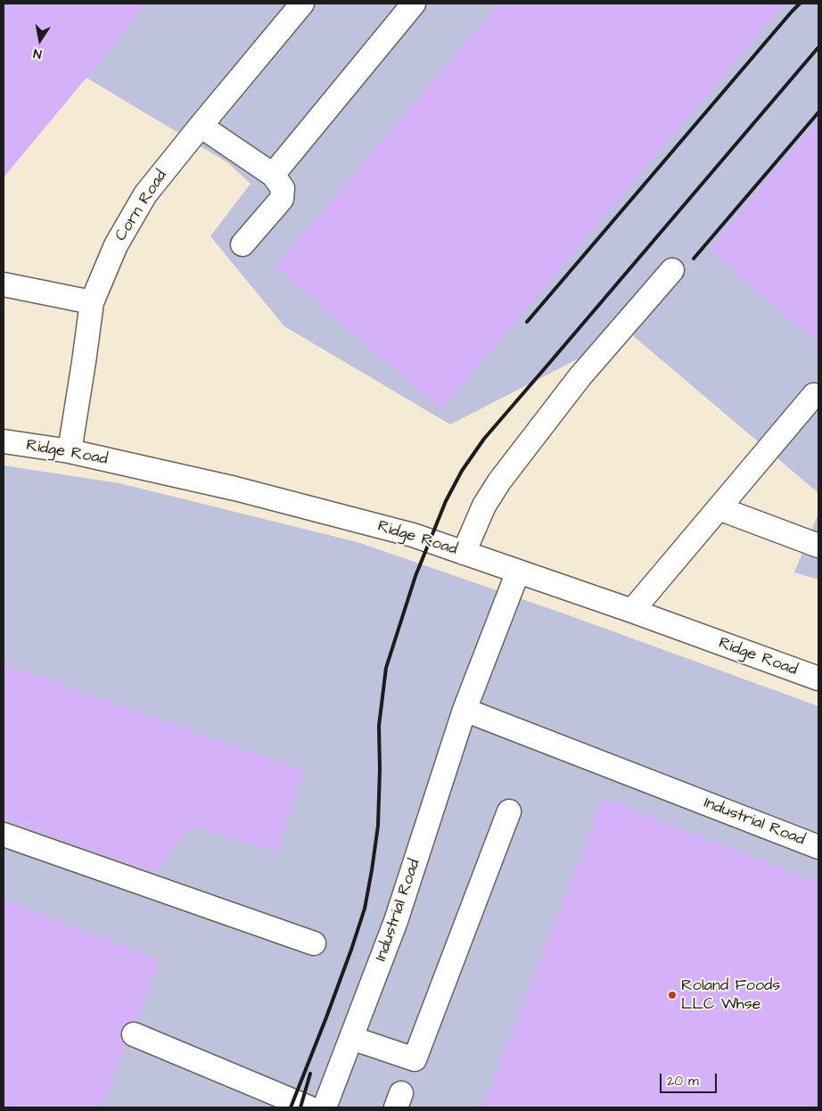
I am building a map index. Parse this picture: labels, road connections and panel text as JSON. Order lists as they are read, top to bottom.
{
  "streets": {
    "street": ["Corn Road", "Ridge Road", "Industrial Road"]
  },
  "crossings": [
    ["Corn Road", "Ridge Road"],
    ["Ridge Road", "Industrial Road"]
  ],
  "places": ["Roland Foods LLC Whse"],
  "scale_bar": "20 m",
  "north": "bottom"
}
